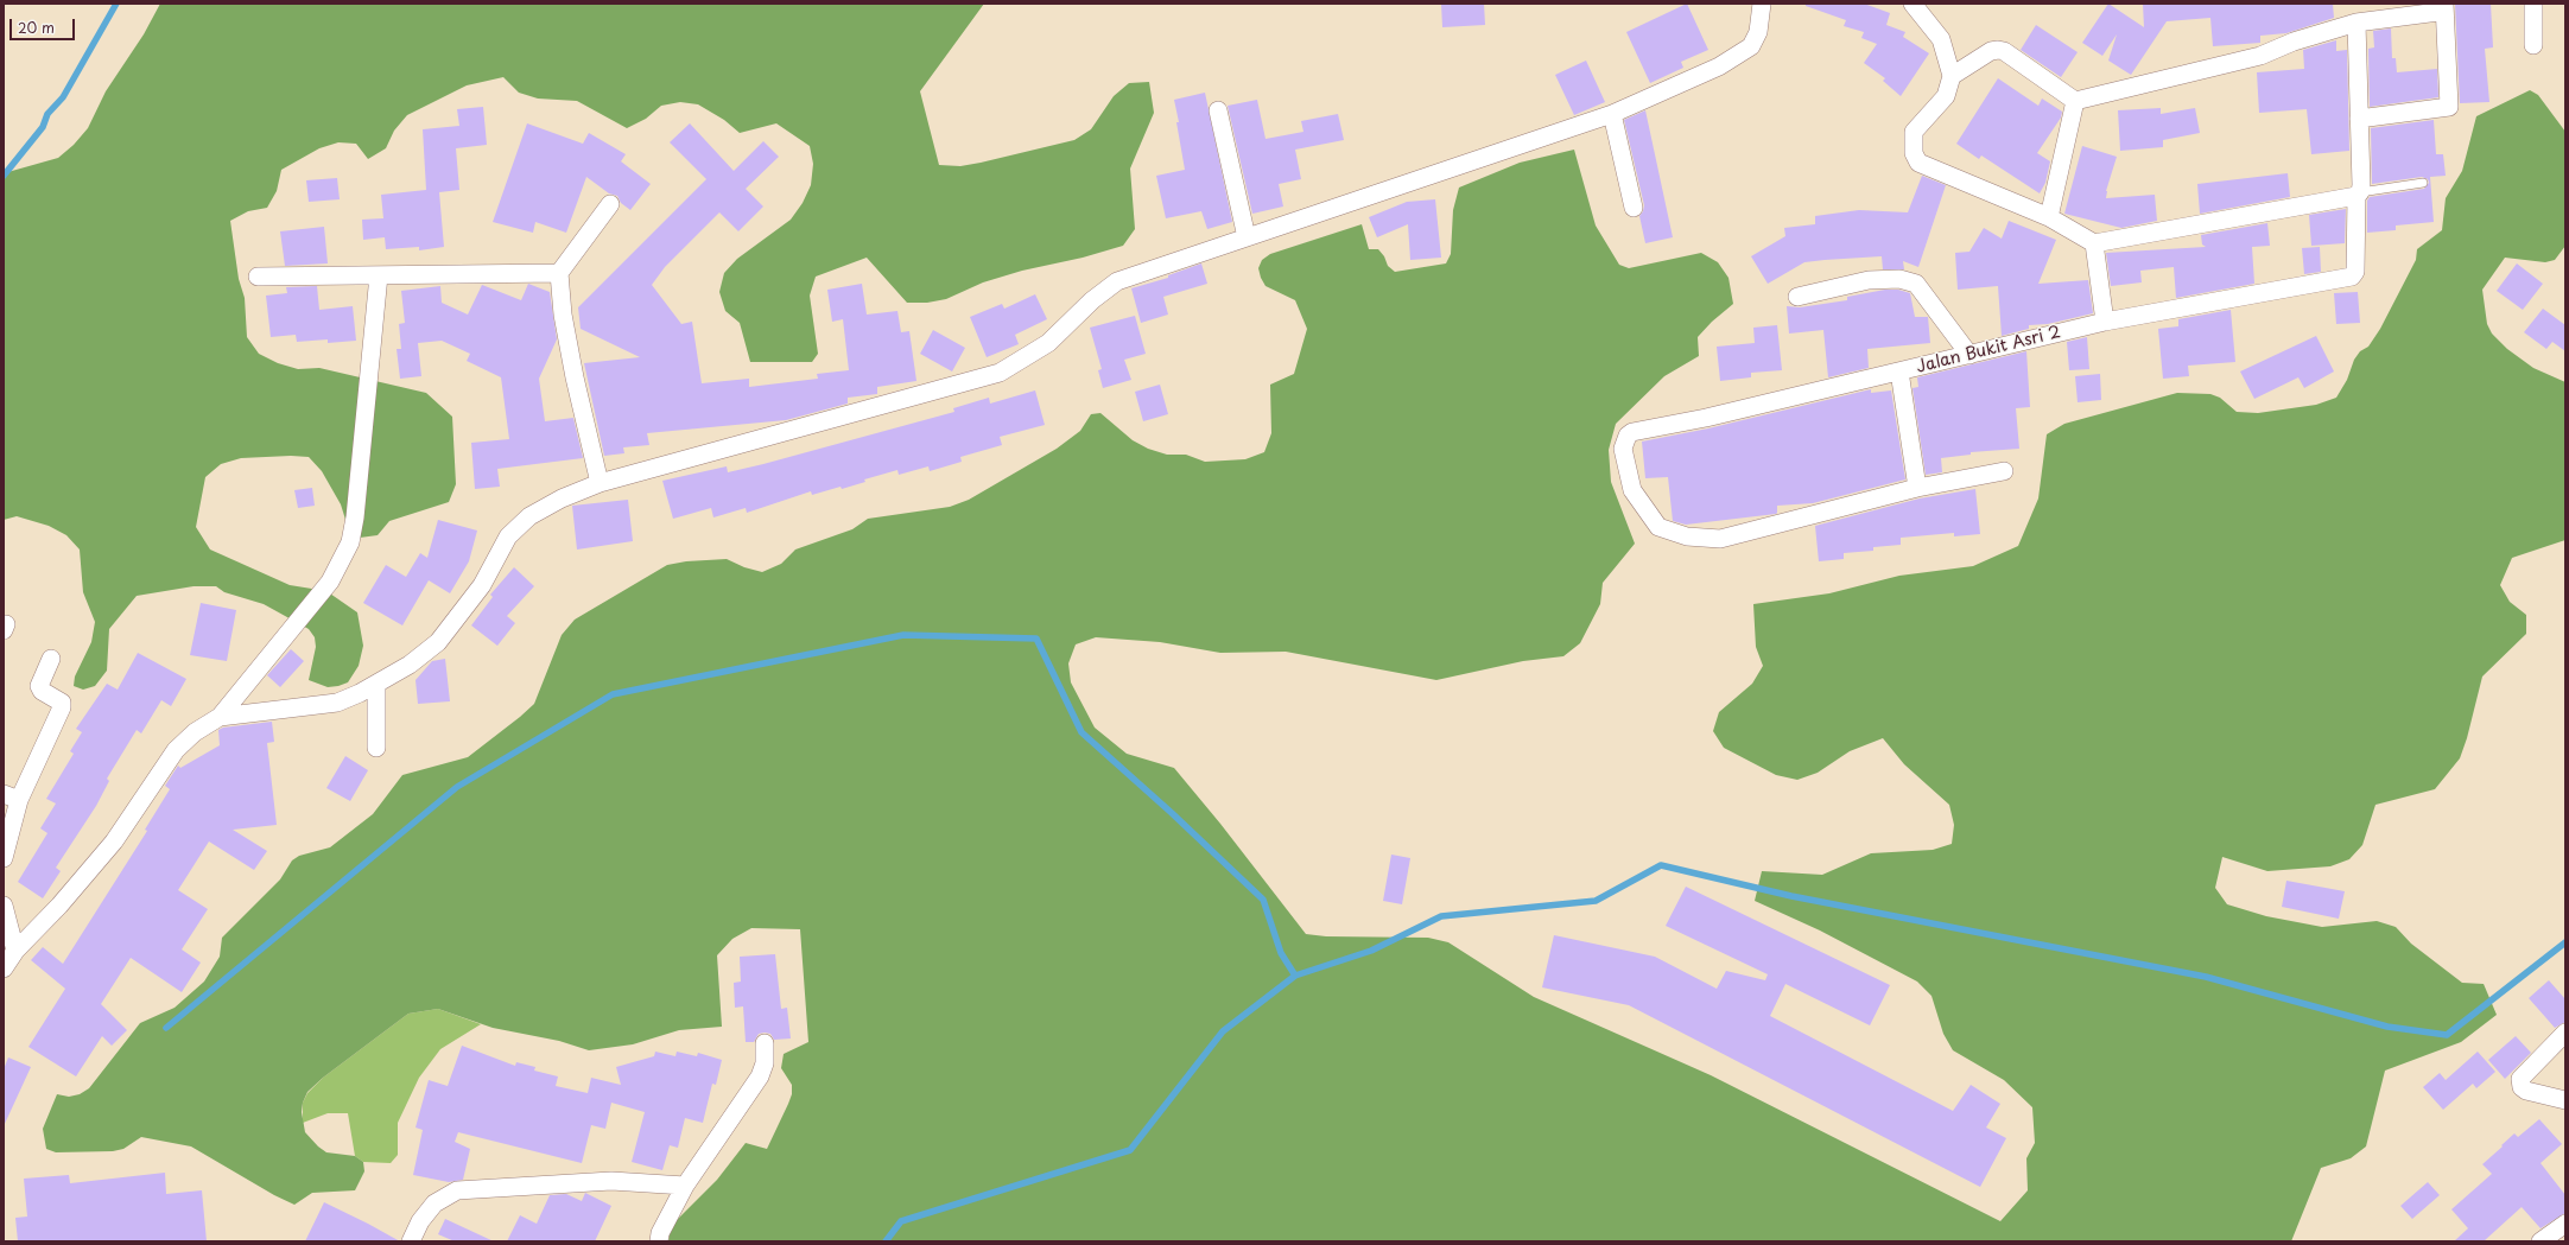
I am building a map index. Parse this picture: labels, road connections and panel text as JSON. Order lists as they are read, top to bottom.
{
  "streets": {
    "street": ["Jalan Bukit Asri 2"]
  },
  "scale_bar": "20 m"
}
